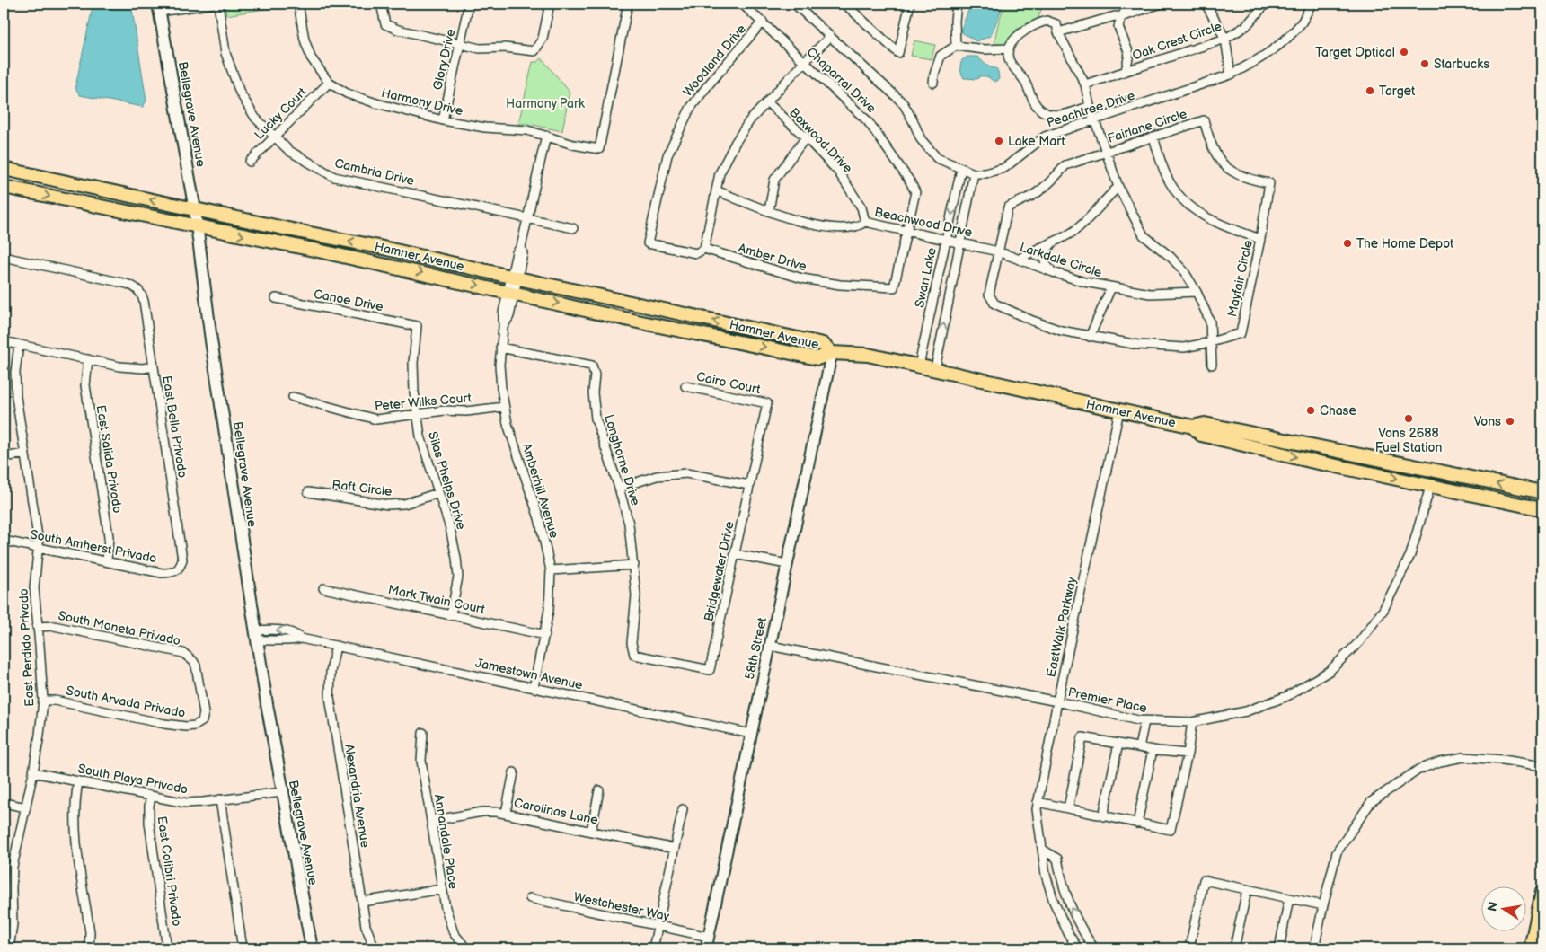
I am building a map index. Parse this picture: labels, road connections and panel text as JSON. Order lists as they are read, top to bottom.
{
  "streets": {
    "main road": ["Bellegrave Avenue", "Hamner Avenue"],
    "street": [
      "Oak Crest Circle",
      "Glory Drive",
      "Woodland Drive",
      "Chaparral Drive",
      "Harmony Drive",
      "Peachtree Drive",
      "Lucky Court",
      "Fairlane Circle",
      "Boxwood Drive",
      "Cambria Drive",
      "Beachwood Drive",
      "Amber Drive",
      "Larkdale Circle",
      "Swan Lake",
      "Mayfair Circle",
      "Canoe Drive",
      "Cairo Court",
      "Peter Wilks Court",
      "East Bella Privado",
      "East Salida Privado",
      "Longhorne Drive",
      "Silas Phelps Drive",
      "Raft Circle",
      "Amberhill Avenue",
      "South Amherst Privado",
      "Bridgewater Drive",
      "Mark Twain Court",
      "EastWalk Parkway",
      "South Moneta Privado",
      "East Perdido Privado",
      "58th Street",
      "Jamestown Avenue",
      "Premier Place",
      "South Arvada Privado",
      "South Playa Privado",
      "Alexandria Avenue",
      "Carolinas Lane",
      "Annandale Place",
      "East Colibri Privado",
      "Westchester Way"
    ]
  },
  "crossings": [
    ["Oak Crest Circle", "Mayfair Circle"],
    ["Glory Drive", "Harmony Drive"],
    ["Woodland Drive", "Chaparral Drive"],
    ["Woodland Drive", "Amber Drive"],
    ["Chaparral Drive", "Beachwood Drive"],
    ["Chaparral Drive", "Amber Drive"],
    ["Harmony Drive", "Lucky Court"],
    ["Harmony Drive", "Amberhill Avenue"],
    ["Peachtree Drive", "Swan Lake"],
    ["Peachtree Drive", "Mayfair Circle"],
    ["Lucky Court", "Cambria Drive"],
    ["Bellegrave Avenue", "Hamner Avenue"],
    ["Bellegrave Avenue", "Jamestown Avenue"],
    ["Bellegrave Avenue", "South Playa Privado"],
    ["Fairlane Circle", "Beachwood Drive"],
    ["Fairlane Circle", "Larkdale Circle"],
    ["Fairlane Circle", "Mayfair Circle"],
    ["Boxwood Drive", "Beachwood Drive"],
    ["Cambria Drive", "Amberhill Avenue"],
    ["Beachwood Drive", "Larkdale Circle"],
    ["Beachwood Drive", "Swan Lake"],
    ["Hamner Avenue", "Swan Lake"],
    ["Hamner Avenue", "Amberhill Avenue"],
    ["Hamner Avenue", "EastWalk Parkway"],
    ["Hamner Avenue", "58th Street"],
    ["Hamner Avenue", "Premier Place"],
    ["Larkdale Circle", "Mayfair Circle"],
    ["Canoe Drive", "Silas Phelps Drive"],
    ["Cairo Court", "Bridgewater Drive"],
    ["Peter Wilks Court", "Silas Phelps Drive"],
    ["Peter Wilks Court", "Amberhill Avenue"],
    ["East Bella Privado", "South Amherst Privado"],
    ["East Salida Privado", "South Amherst Privado"],
    ["Longhorne Drive", "Amberhill Avenue"],
    ["Longhorne Drive", "Bridgewater Drive"],
    ["Silas Phelps Drive", "Raft Circle"],
    ["Silas Phelps Drive", "Mark Twain Court"],
    ["Amberhill Avenue", "Mark Twain Court"],
    ["Amberhill Avenue", "Jamestown Avenue"],
    ["South Amherst Privado", "East Perdido Privado"],
    ["EastWalk Parkway", "Premier Place"],
    ["South Moneta Privado", "East Perdido Privado"],
    ["South Moneta Privado", "South Arvada Privado"],
    ["East Perdido Privado", "South Arvada Privado"],
    ["East Perdido Privado", "South Playa Privado"],
    ["58th Street", "Jamestown Avenue"],
    ["58th Street", "Premier Place"],
    ["58th Street", "Westchester Way"],
    ["Jamestown Avenue", "Alexandria Avenue"],
    ["South Playa Privado", "East Colibri Privado"],
    ["Carolinas Lane", "Annandale Place"]
  ],
  "parks": ["Harmony Park"],
  "places": [
    "Target Optical",
    "Starbucks",
    "Target",
    "Lake Mart",
    "The Home Depot",
    "Chase",
    "Vons 2688 Fuel Station",
    "Vons"
  ],
  "north": "left"
}
